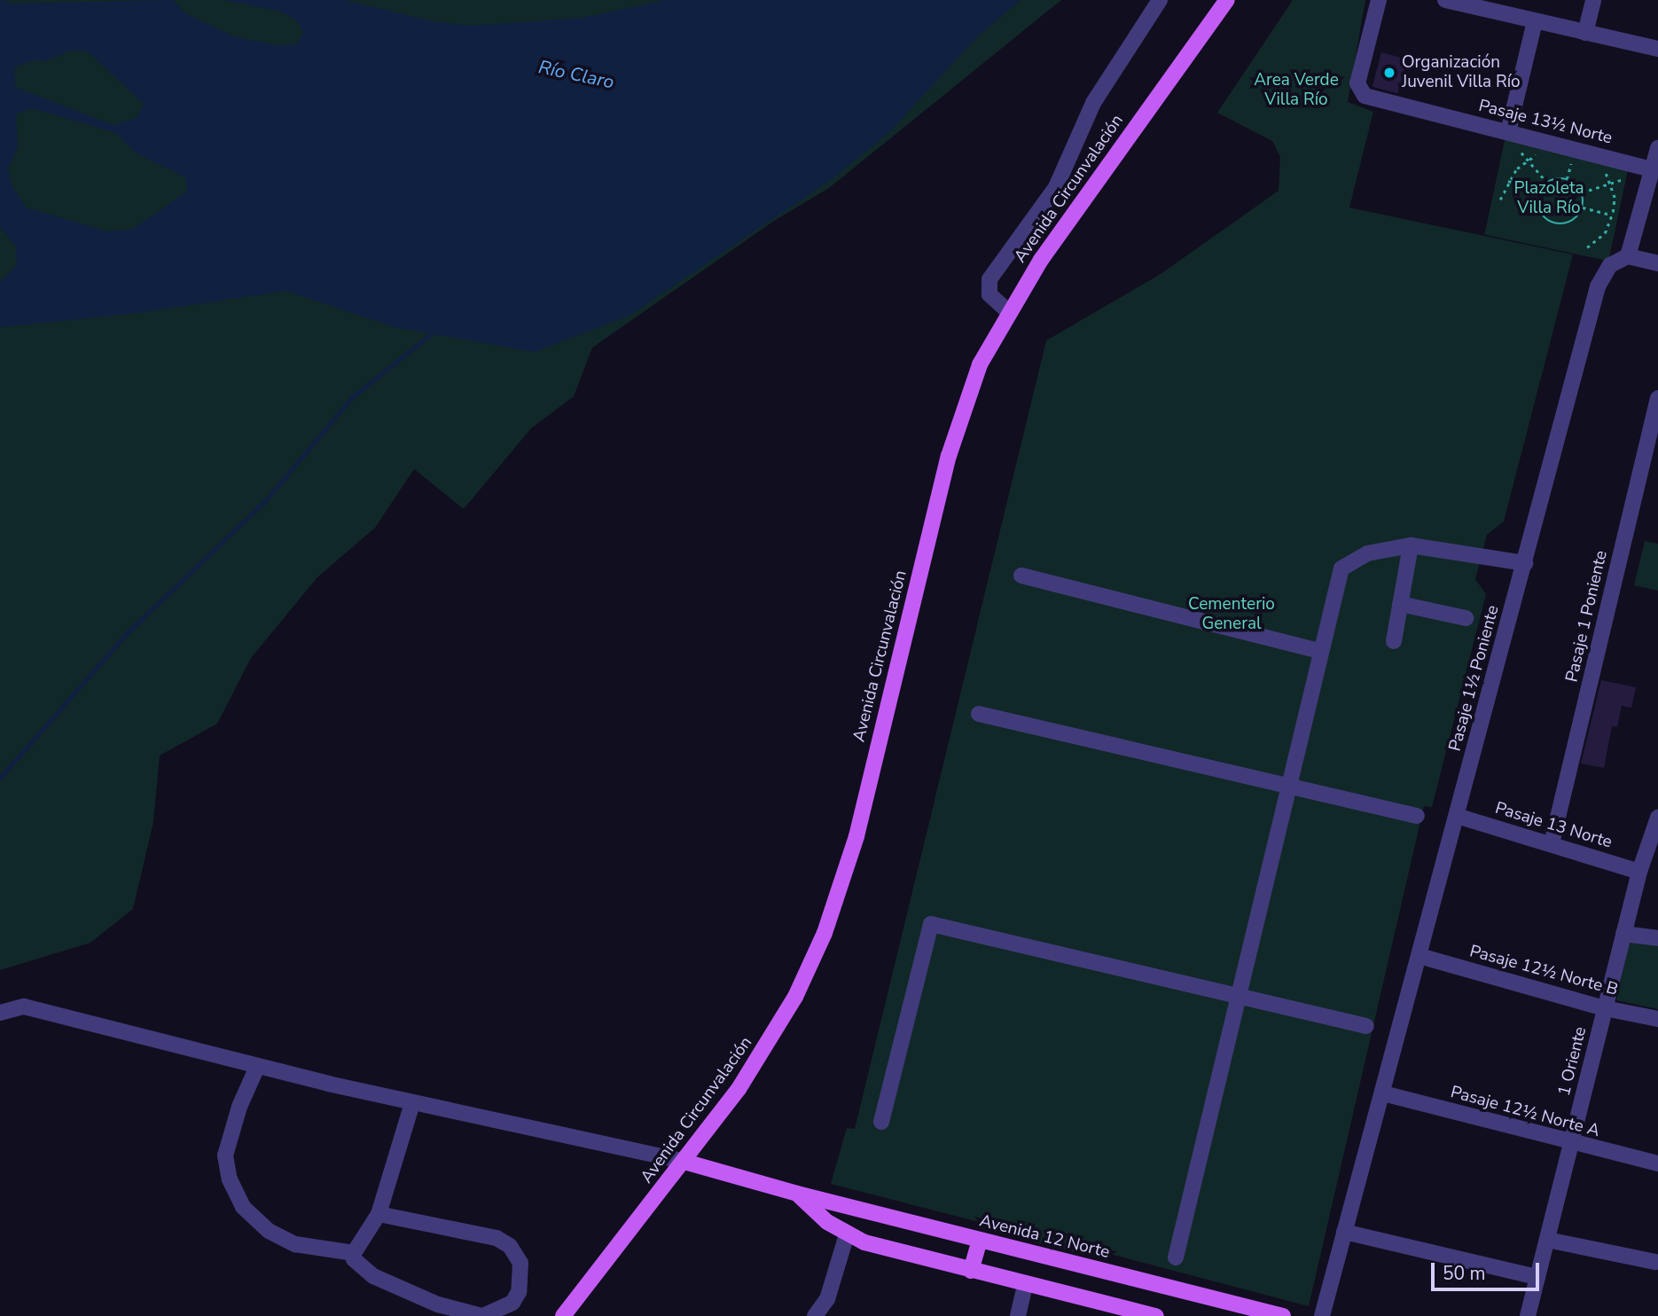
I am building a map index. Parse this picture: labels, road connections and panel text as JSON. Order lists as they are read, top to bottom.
{
  "streets": {
    "main road": ["Avenida Circunvalación", "Avenida 12 Norte"],
    "street": [
      "Pasaje 13½ Norte",
      "Pasaje 1 Poniente",
      "Pasaje 1½ Poniente",
      "Pasaje 13 Norte",
      "Pasaje 12½ Norte B",
      "1 Oriente",
      "Pasaje 12½ Norte A"
    ]
  },
  "crossings": [
    ["Avenida Circunvalación", "Avenida 12 Norte"],
    ["Pasaje 1 Poniente", "Pasaje 13 Norte"],
    ["Pasaje 1½ Poniente", "Pasaje 13 Norte"],
    ["Pasaje 1½ Poniente", "Pasaje 12½ Norte B"],
    ["Pasaje 1½ Poniente", "Pasaje 12½ Norte A"],
    ["Pasaje 13 Norte", "1 Oriente"],
    ["Pasaje 12½ Norte B", "1 Oriente"],
    ["1 Oriente", "Pasaje 12½ Norte A"]
  ],
  "water": ["Río Claro"],
  "parks": ["Area Verde Villa Río", "Plazoleta Villa Río", "Cementerio General"],
  "places": ["Organización Juvenil Villa Río"],
  "scale_bar": "50 m"
}
